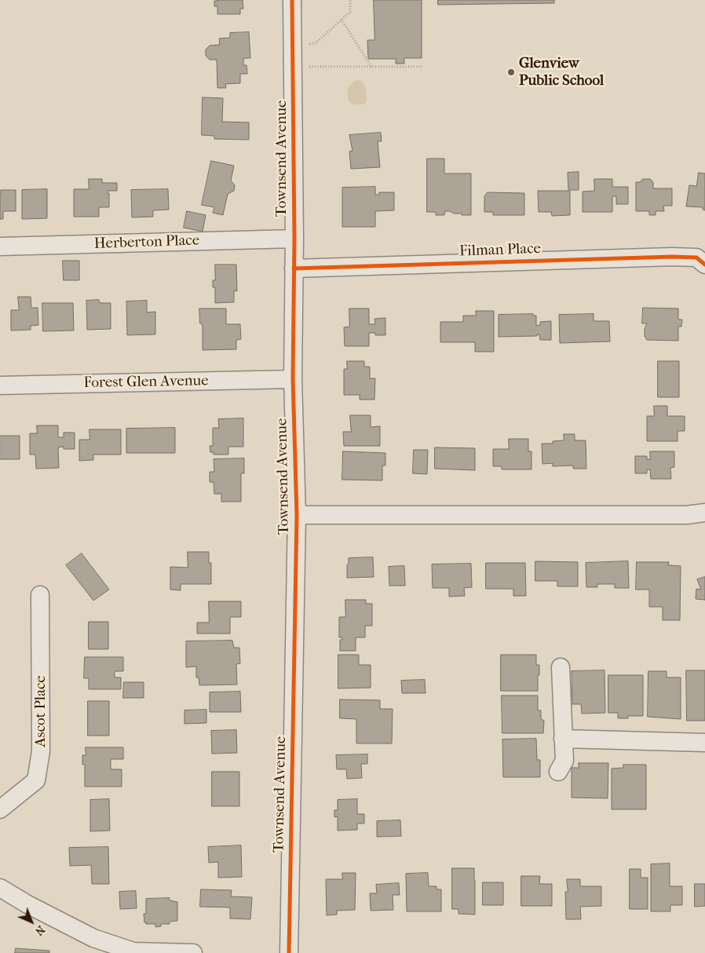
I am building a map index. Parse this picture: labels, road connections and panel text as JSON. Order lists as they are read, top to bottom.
{
  "streets": {
    "street": [
      "Townsend Avenue",
      "Herberton Place",
      "Filman Place",
      "Forest Glen Avenue",
      "Ascot Place"
    ]
  },
  "crossings": [
    ["Townsend Avenue", "Herberton Place"],
    ["Townsend Avenue", "Filman Place"],
    ["Townsend Avenue", "Forest Glen Avenue"]
  ],
  "places": ["Glenview Public School"],
  "north": "bottom right"
}
